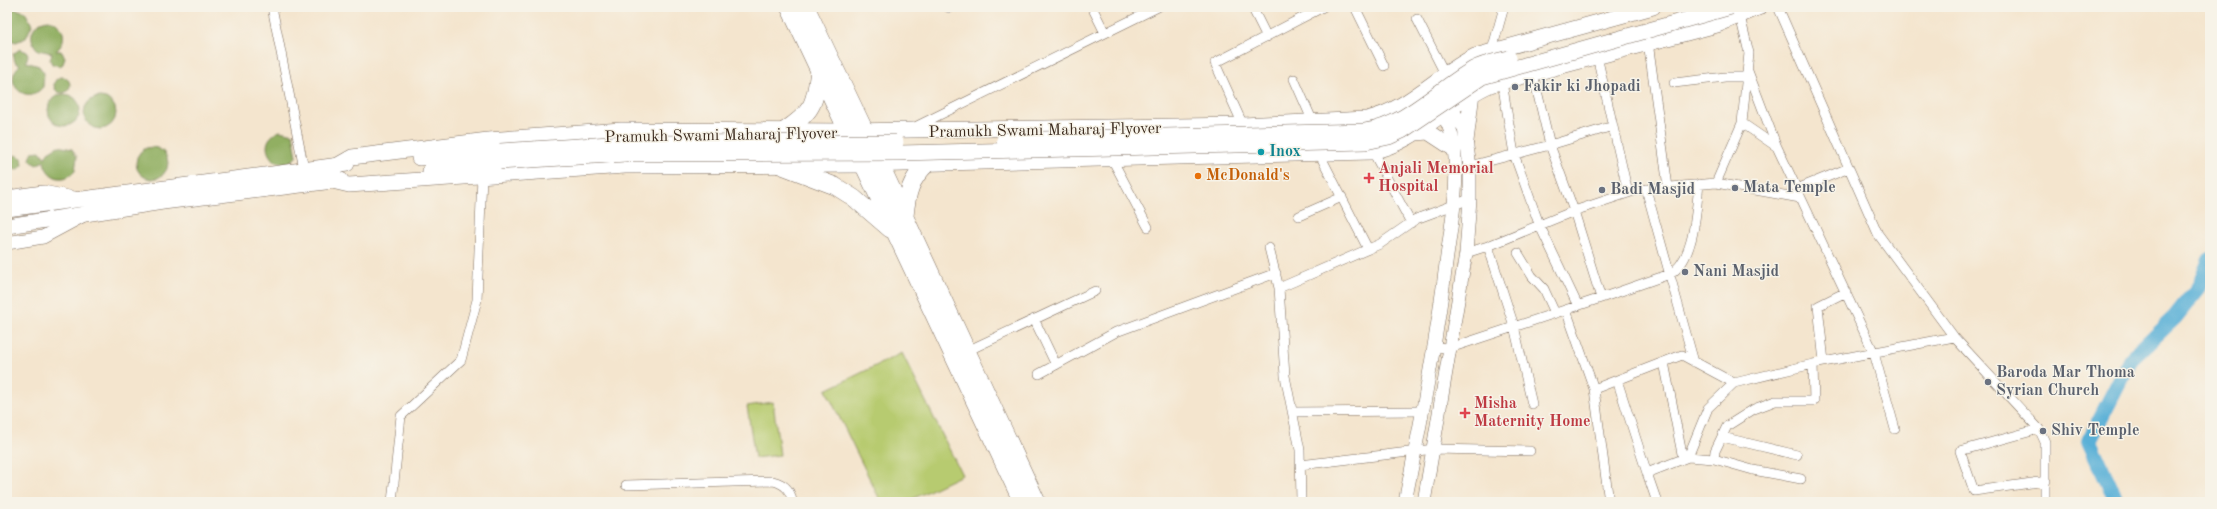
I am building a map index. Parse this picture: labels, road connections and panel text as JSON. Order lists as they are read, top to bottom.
{
  "streets": {
    "main road": ["Pramukh Swami Maharaj Flyover"]
  },
  "places": {
    "other": [
      "Fakir ki Jhopadi",
      "Inox",
      "McDonald's",
      "Mata Temple",
      "Badi Masjid",
      "Nani Masjid",
      "Baroda Mar Thoma Syrian Church",
      "Shiv Temple"
    ],
    "health": ["Anjali Memorial Hospital", "Misha Maternity Home"]
  }
}
